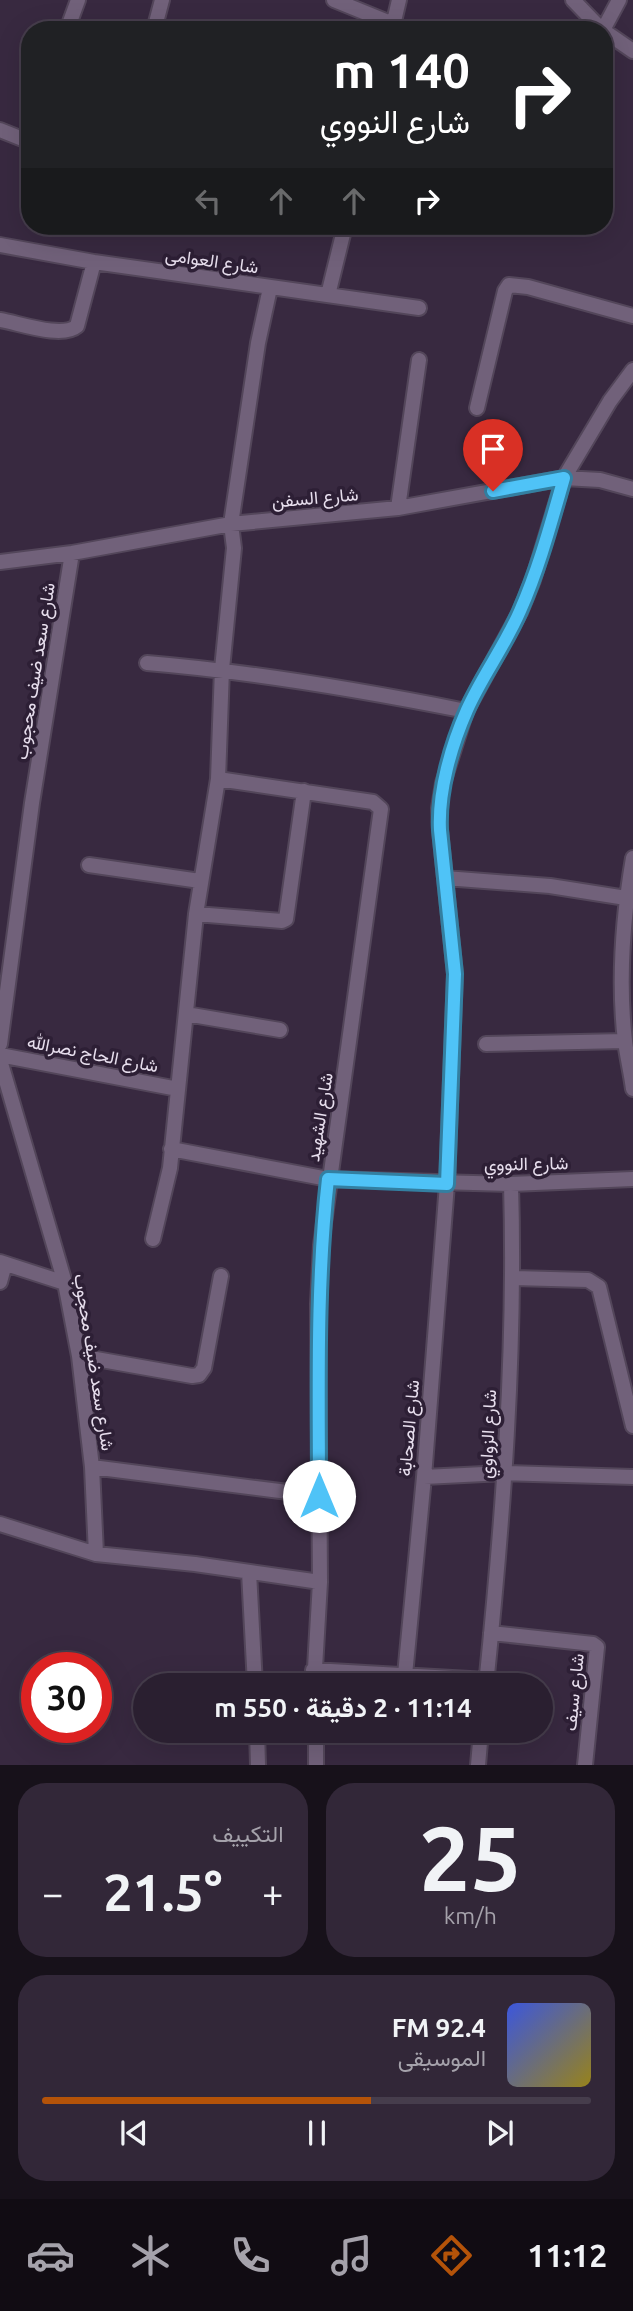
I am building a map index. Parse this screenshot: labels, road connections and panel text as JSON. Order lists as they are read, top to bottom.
{
  "streets": {
    "street": [
      "شارع العوامى",
      "شارع السفن",
      "شارع سعد ضيف محجوب",
      "شارع الحاج نصرالله",
      "شارع الشهيد",
      "شارع النووي",
      "شارع الصحابة",
      "شارع الزواوي",
      "شارع سيف"
    ]
  },
  "crossings": [
    ["شارع السفن", "شارع سعد ضيف محجوب"],
    ["شارع السفن", "شارع الصحابة"],
    ["شارع سعد ضيف محجوب", "شارع الحاج نصرالله"],
    ["شارع الشهيد", "شارع النووي"],
    ["شارع النووي", "شارع الصحابة"],
    ["شارع النووي", "شارع الزواوي"],
    ["شارع الزواوي", "شارع سيف"]
  ],
  "page": {
    "turn": ["140 m", "شارع النووي"],
    "limit": "30",
    "trip": "11:14 · 2 دقيقة · 550 m",
    "tile": [
      ["25", "km/h"],
      "التكييف"
    ],
    "heat": ["−", "21.5°", "+"],
    "song": ["92.4 FM", "الموسيقى"],
    "tabs": "11:12"
  }
}
